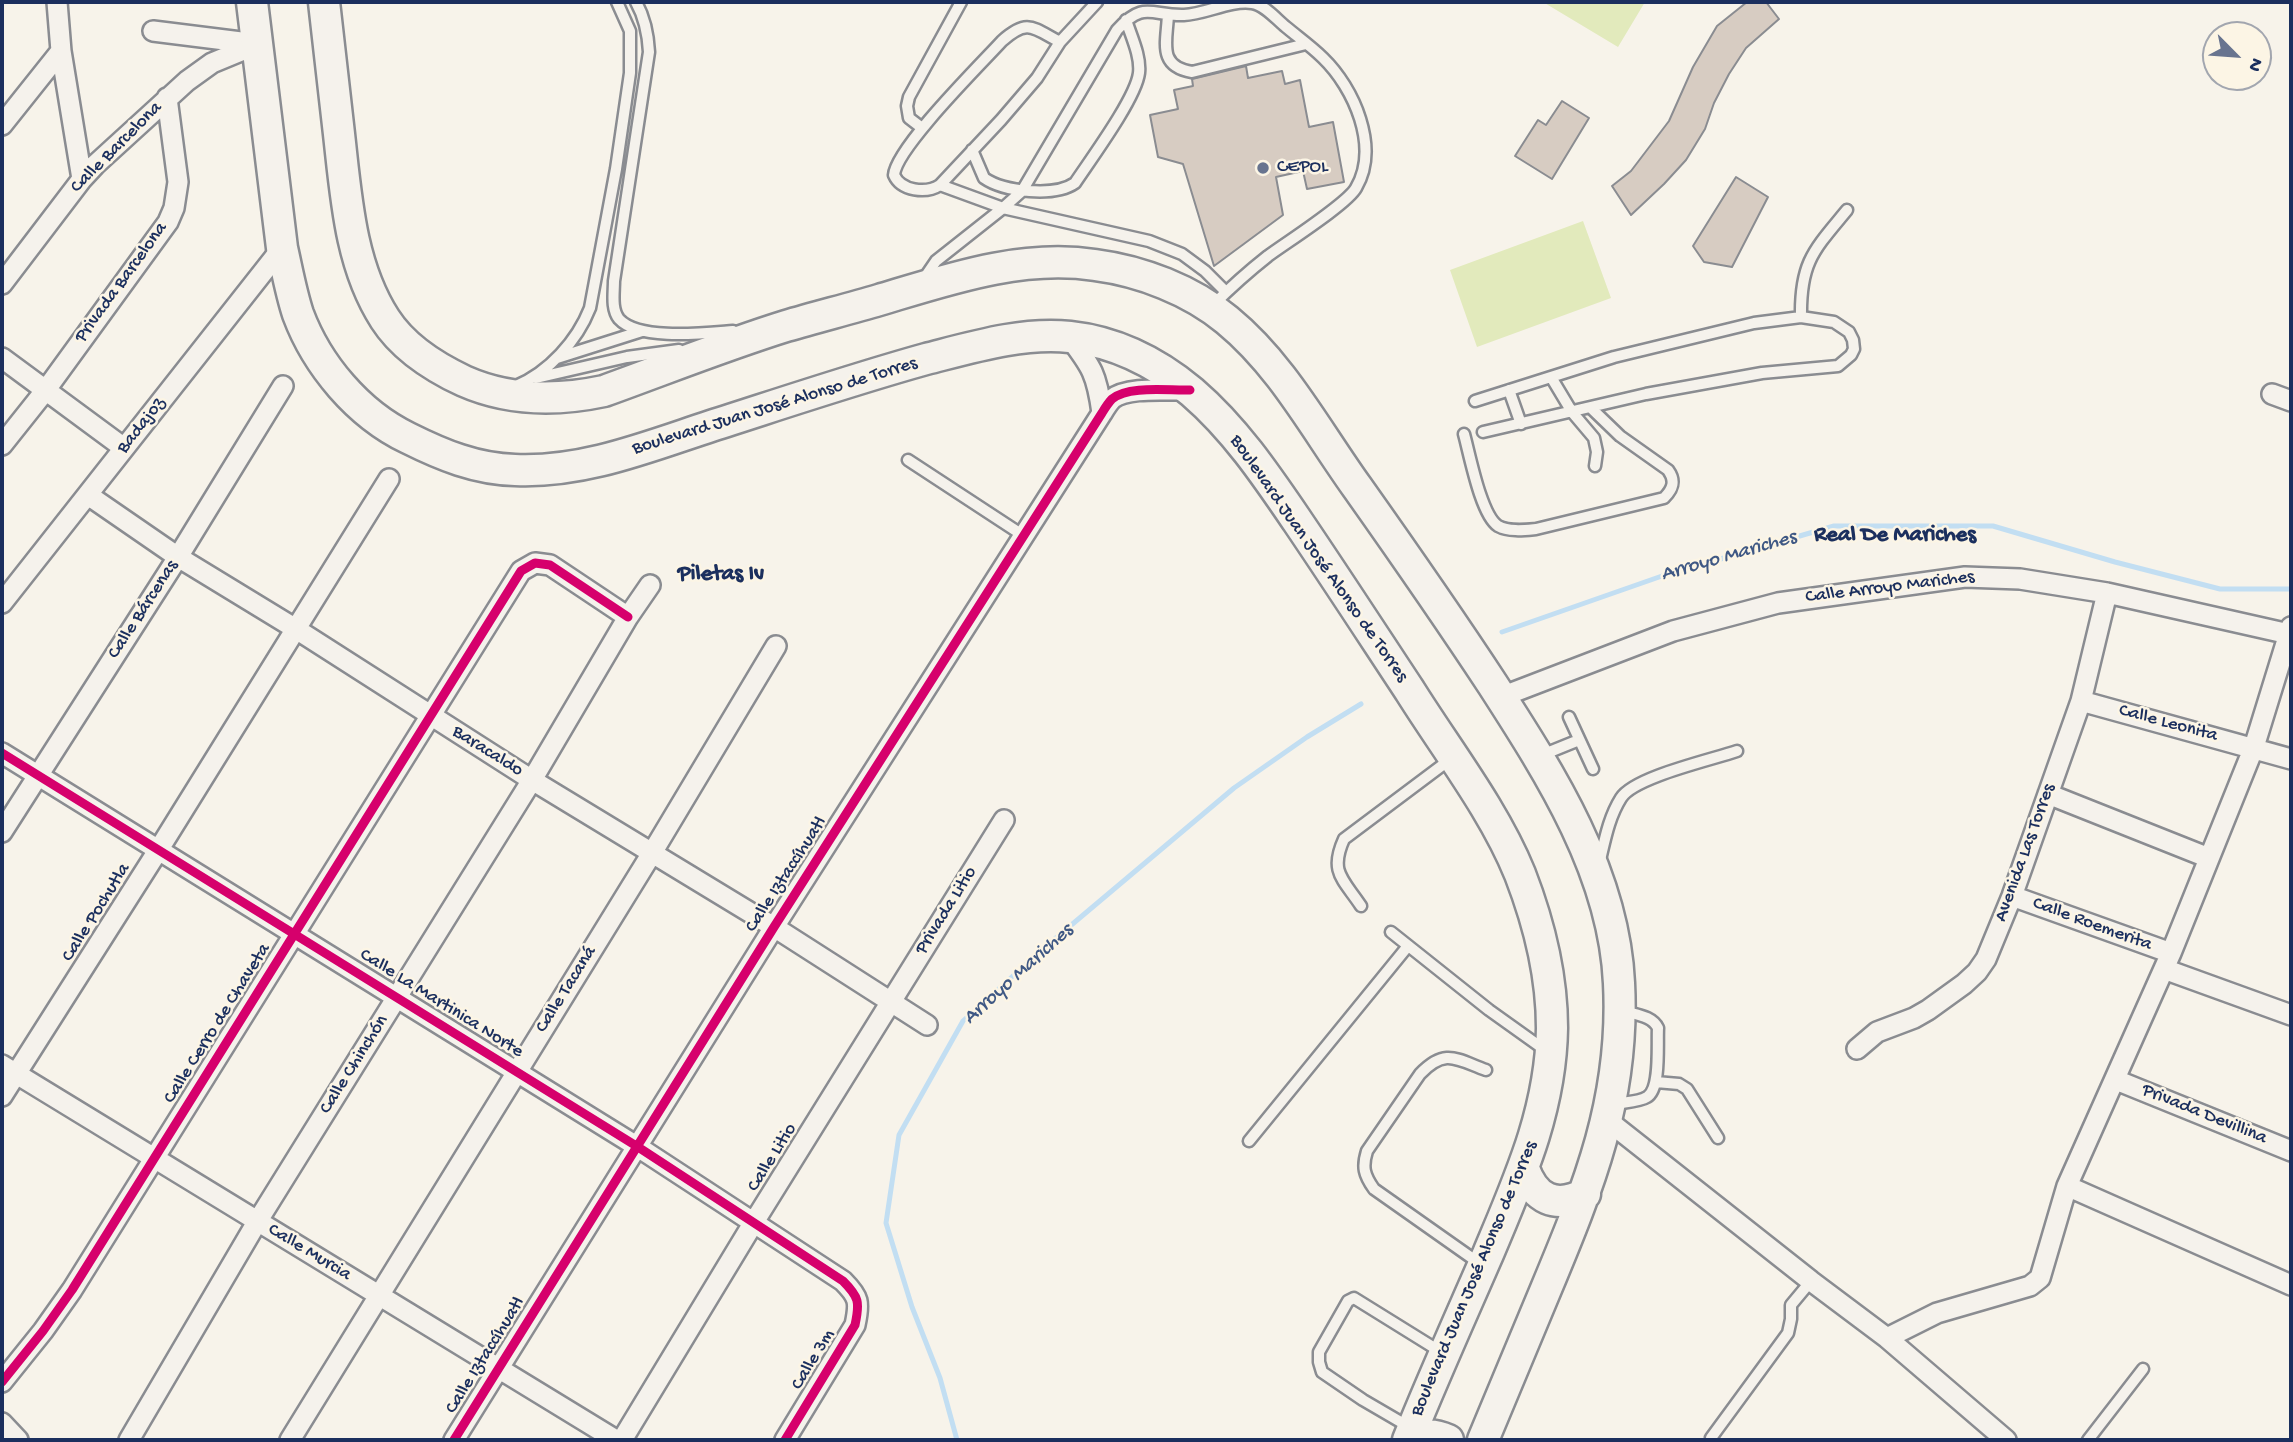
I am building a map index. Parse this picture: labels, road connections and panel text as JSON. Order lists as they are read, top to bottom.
{
  "streets": {
    "main road": ["Boulevard Juan José Alonso de Torres"],
    "street": [
      "Calle Barcelona",
      "Privada Barcelona",
      "Badajoz",
      "Calle Arroyo Mariches",
      "Calle Bárcenas",
      "Calle Leonita",
      "Baracaldo",
      "Avenida Las Torres",
      "Calle Iztaccíhuatl",
      "Privada Litio",
      "Calle Pochutla",
      "Calle Roemerita",
      "Calle Tacaná",
      "Calle La Martinica Norte",
      "Calle Cerro de Chaveta",
      "Calle Chinchón",
      "Privada Devillina",
      "Calle Litio",
      "Calle Murcia",
      "Calle 3m"
    ]
  },
  "crossings": [
    ["Calle Barcelona", "Privada Barcelona"],
    ["Calle Barcelona", "Boulevard Juan José Alonso de Torres"],
    ["Boulevard Juan José Alonso de Torres", "Badajoz"],
    ["Boulevard Juan José Alonso de Torres", "Calle Iztaccíhuatl"],
    ["Badajoz", "Baracaldo"],
    ["Calle Arroyo Mariches", "Avenida Las Torres"],
    ["Calle Bárcenas", "Baracaldo"],
    ["Calle Bárcenas", "Calle La Martinica Norte"],
    ["Calle Leonita", "Avenida Las Torres"],
    ["Baracaldo", "Calle Iztaccíhuatl"],
    ["Baracaldo", "Privada Litio"],
    ["Baracaldo", "Calle Pochutla"],
    ["Baracaldo", "Calle Tacaná"],
    ["Baracaldo", "Calle Cerro de Chaveta"],
    ["Baracaldo", "Calle Chinchón"],
    ["Baracaldo", "Calle Litio"],
    ["Avenida Las Torres", "Calle Roemerita"],
    ["Calle Iztaccíhuatl", "Calle La Martinica Norte"],
    ["Calle Iztaccíhuatl", "Calle Murcia"],
    ["Privada Litio", "Calle Litio"],
    ["Calle Pochutla", "Calle La Martinica Norte"],
    ["Calle Pochutla", "Calle Murcia"],
    ["Calle Tacaná", "Calle La Martinica Norte"],
    ["Calle Tacaná", "Calle Murcia"],
    ["Calle La Martinica Norte", "Calle Cerro de Chaveta"],
    ["Calle La Martinica Norte", "Calle Chinchón"],
    ["Calle La Martinica Norte", "Calle Litio"],
    ["Calle La Martinica Norte", "Calle 3m"],
    ["Calle Cerro de Chaveta", "Calle Chinchón"],
    ["Calle Cerro de Chaveta", "Calle Murcia"],
    ["Calle Chinchón", "Calle Murcia"]
  ],
  "districts": ["Real De Mariches", "Piletas Iv"],
  "water": ["Arroyo Mariches"],
  "places": ["CEPOL"],
  "north": "bottom right"
}
